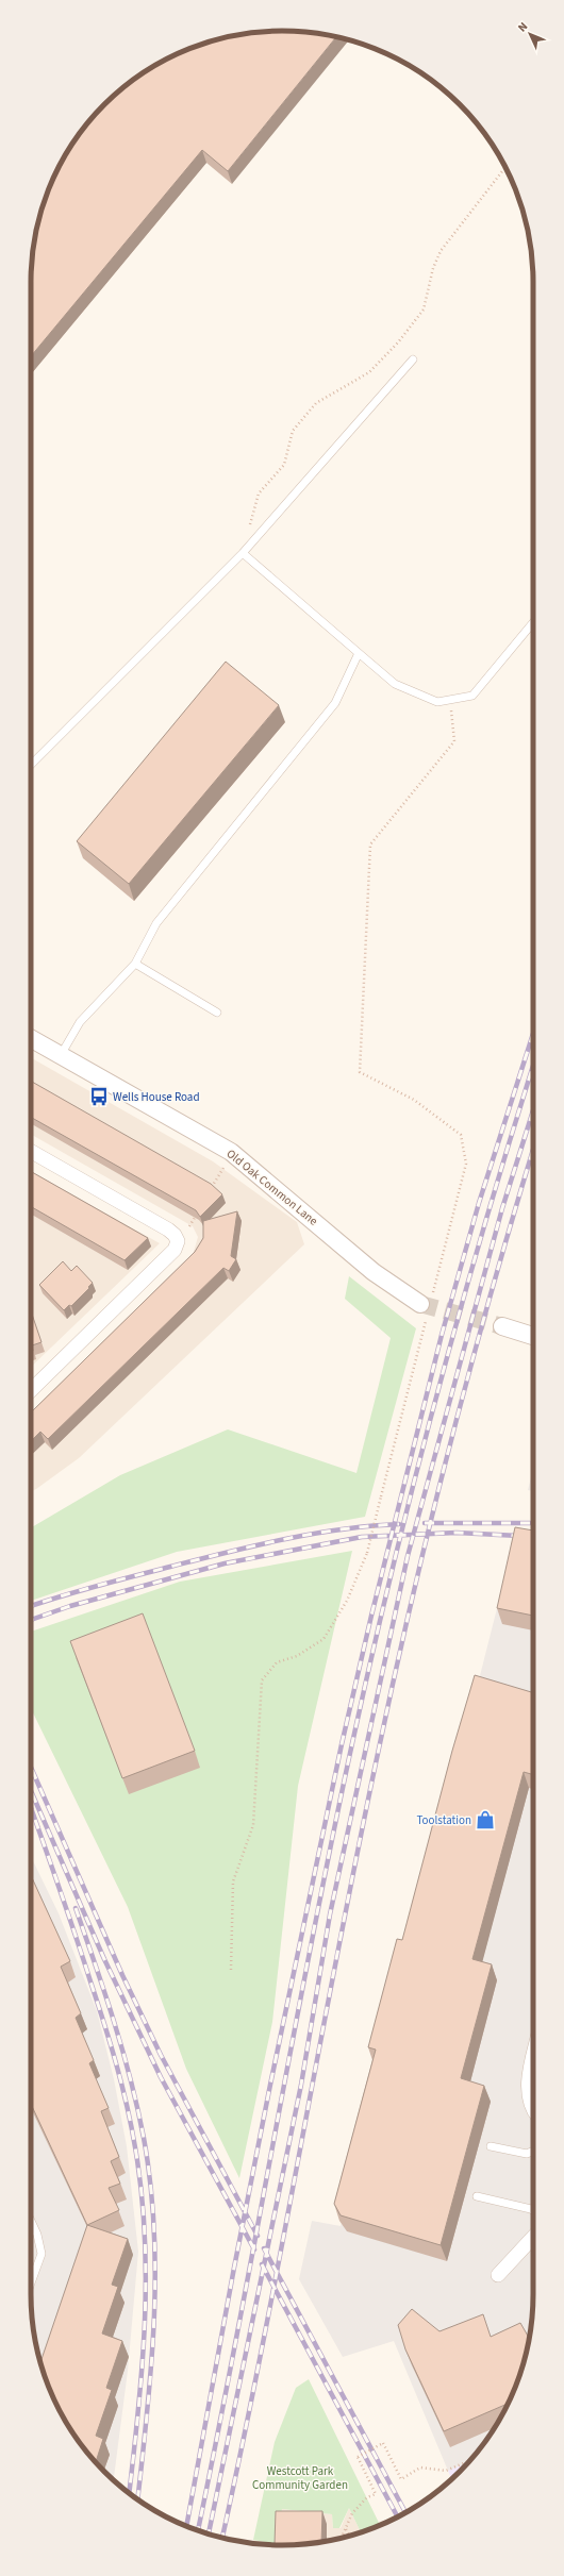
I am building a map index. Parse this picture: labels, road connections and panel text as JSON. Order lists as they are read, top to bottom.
{
  "streets": {
    "street": ["Old Oak Common Lane"]
  },
  "parks": ["Westcott Park Community Garden"],
  "places": {
    "bus stop": ["Wells House Road"],
    "shop": ["Toolstation"]
  },
  "north": "top left"
}
